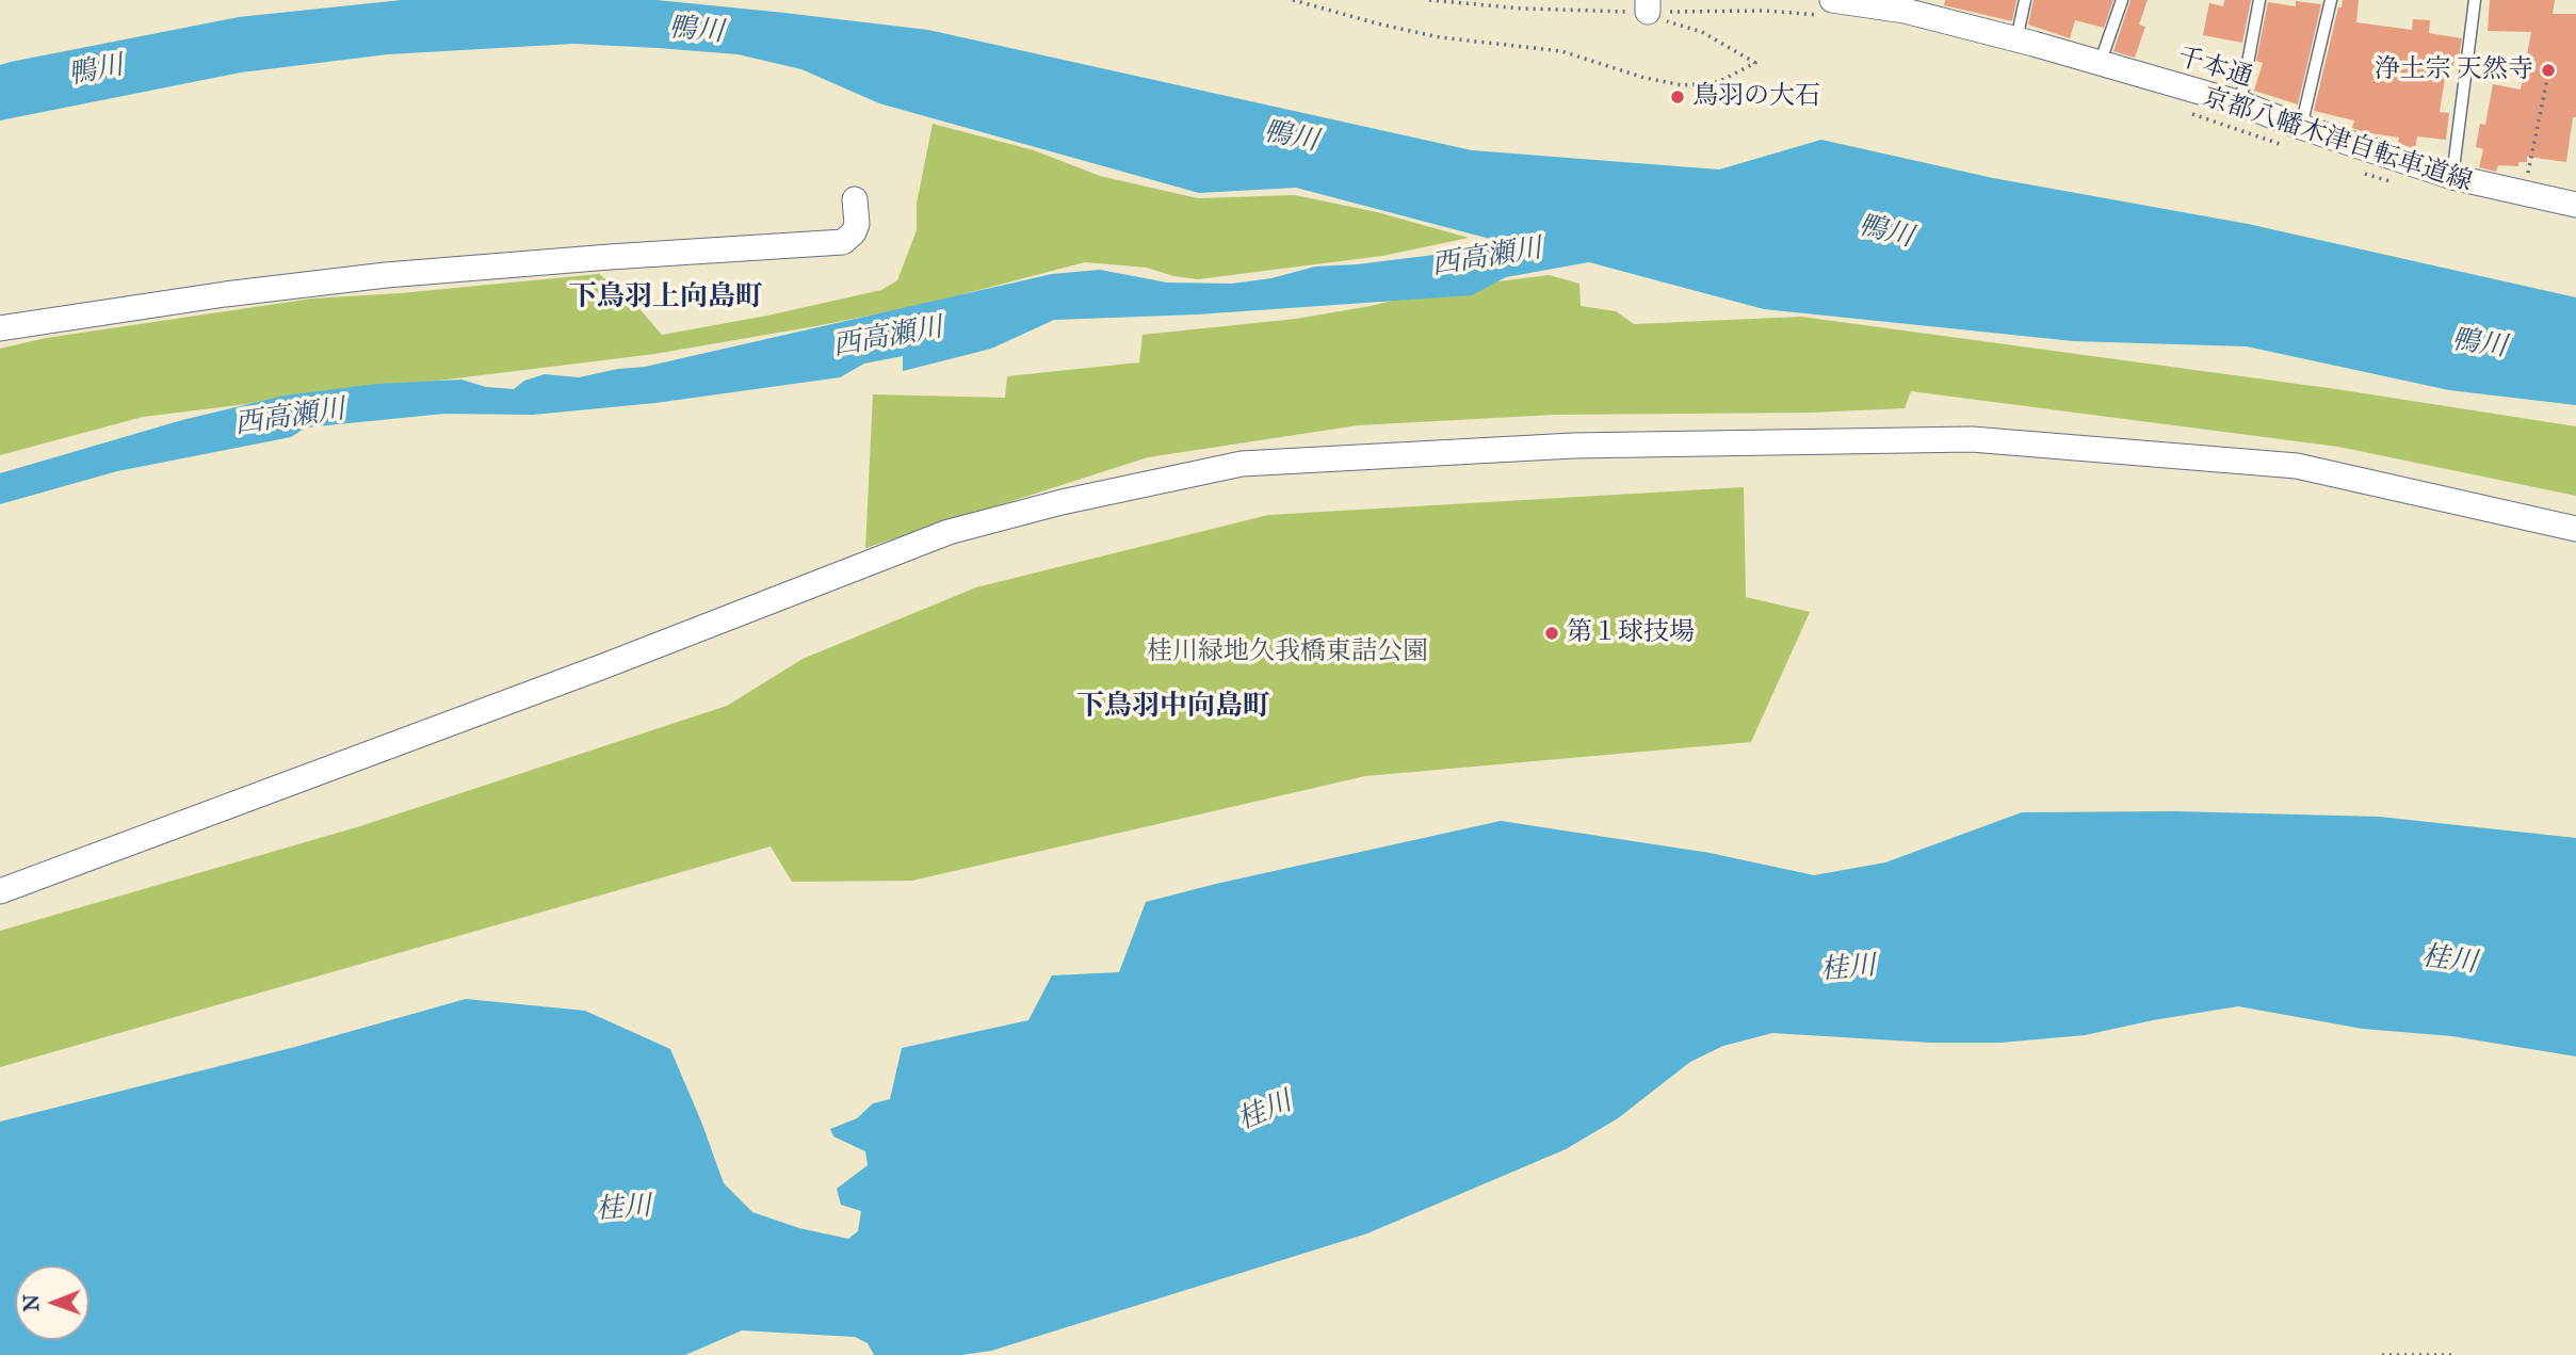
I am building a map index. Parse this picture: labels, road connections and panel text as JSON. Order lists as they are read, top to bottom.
{
  "streets": {
    "street": ["千本通"],
    "path": ["京都八幡木津自転車道線"]
  },
  "districts": ["下鳥羽上向島町", "下鳥羽中向島町"],
  "water": ["鴨川", "西高瀬川", "桂川"],
  "parks": ["桂川緑地久我橋東詰公園"],
  "places": ["浄土宗 天然寺", "鳥羽の大石", "第１球技場"],
  "north": "left"
}
